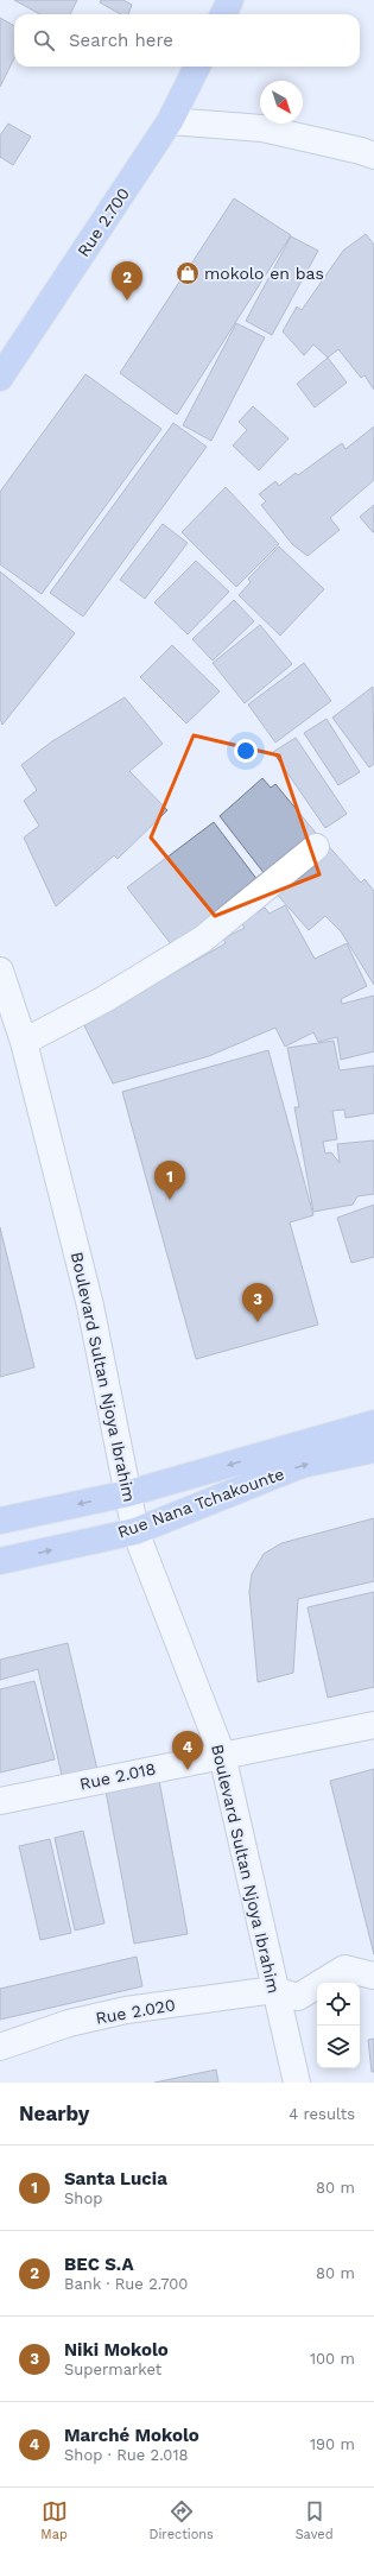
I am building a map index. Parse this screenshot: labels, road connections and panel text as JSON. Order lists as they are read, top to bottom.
{
  "streets": {
    "main road": ["Rue 2.700", "Rue Nana Tchakounte"],
    "street": ["Boulevard Sultan Njoya Ibrahim", "Rue 2.018", "Rue 2.020"]
  },
  "crossings": [
    ["Boulevard Sultan Njoya Ibrahim", "Rue Nana Tchakounte"],
    ["Boulevard Sultan Njoya Ibrahim", "Rue 2.018"],
    ["Boulevard Sultan Njoya Ibrahim", "Rue 2.020"]
  ],
  "places": {
    "shop": ["mokolo en bas"]
  },
  "north": "bottom right",
  "page": {
    "search": "Search here",
    "pins": [
      "2",
      "1",
      "3",
      "4"
    ],
    "heading": ["Nearby", "4 results"],
    "list": [
      {
        "mark": "1",
        "name": "Santa Lucia",
        "note": "Shop",
        "value": "80 m"
      },
      {
        "mark": "2",
        "name": "BEC S.A",
        "note": "Bank · Rue 2.700",
        "value": "80 m"
      },
      {
        "mark": "3",
        "name": "Niki Mokolo",
        "note": "Supermarket",
        "value": "100 m"
      },
      {
        "mark": "4",
        "name": "Marché Mokolo",
        "note": "Shop · Rue 2.018",
        "value": "190 m"
      }
    ],
    "nav": ["Map", "Directions", "Saved"]
  }
}
